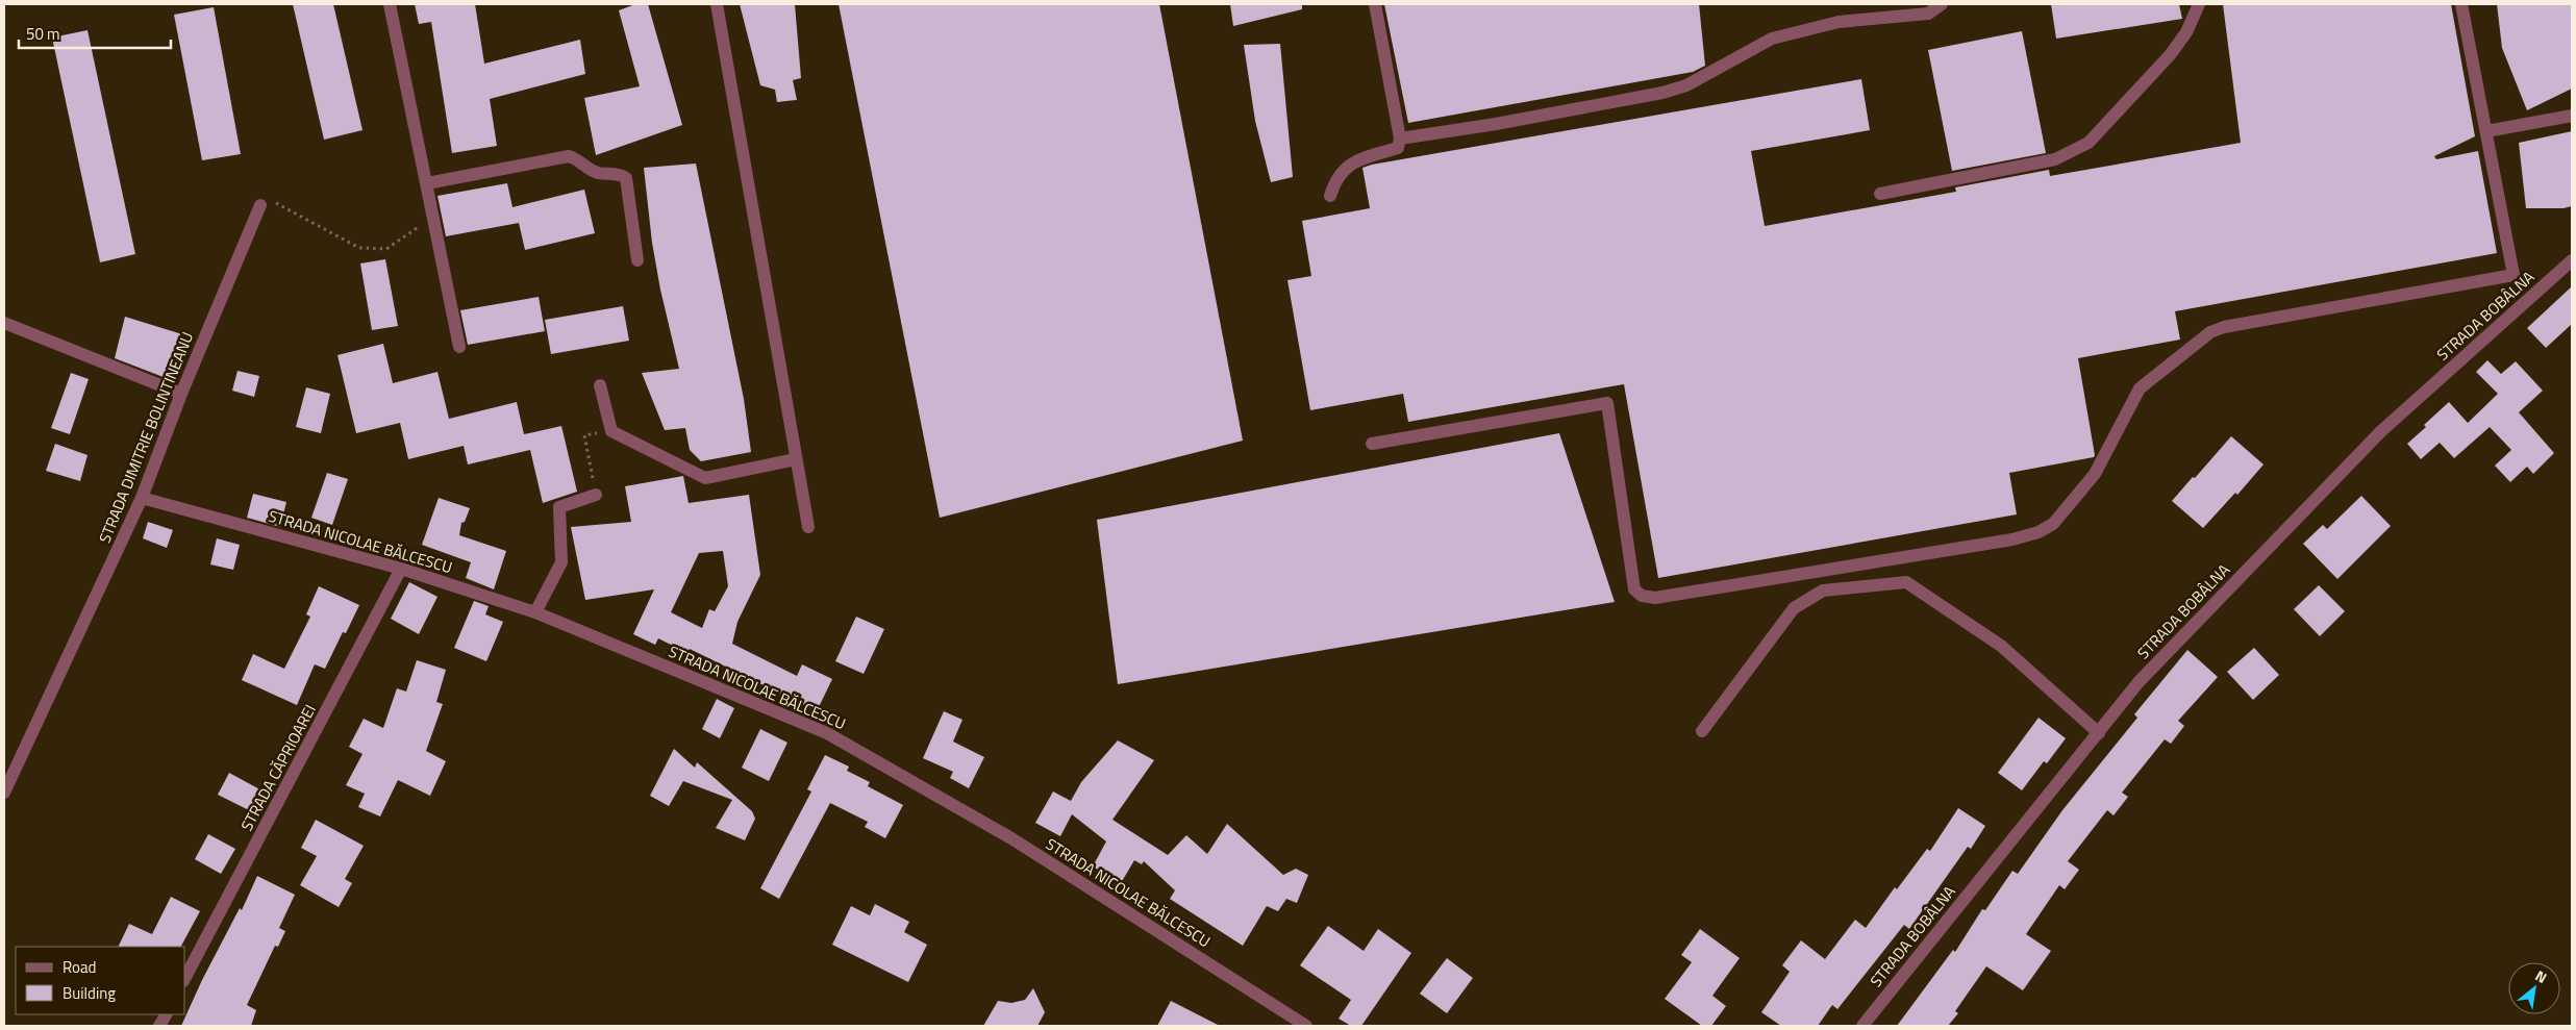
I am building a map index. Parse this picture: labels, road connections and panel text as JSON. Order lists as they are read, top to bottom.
{
  "streets": {
    "street": [
      "STRADA BOBÂLNA",
      "STRADA DIMITRIE BOLINTINEANU",
      "STRADA NICOLAE BĂLCESCU",
      "STRADA CĂPRIOAREI"
    ]
  },
  "crossings": [
    ["STRADA DIMITRIE BOLINTINEANU", "STRADA NICOLAE BĂLCESCU"],
    ["STRADA NICOLAE BĂLCESCU", "STRADA CĂPRIOAREI"]
  ],
  "legend": ["Road", "Building"],
  "scale_bar": "50 m",
  "north": "top right"
}
